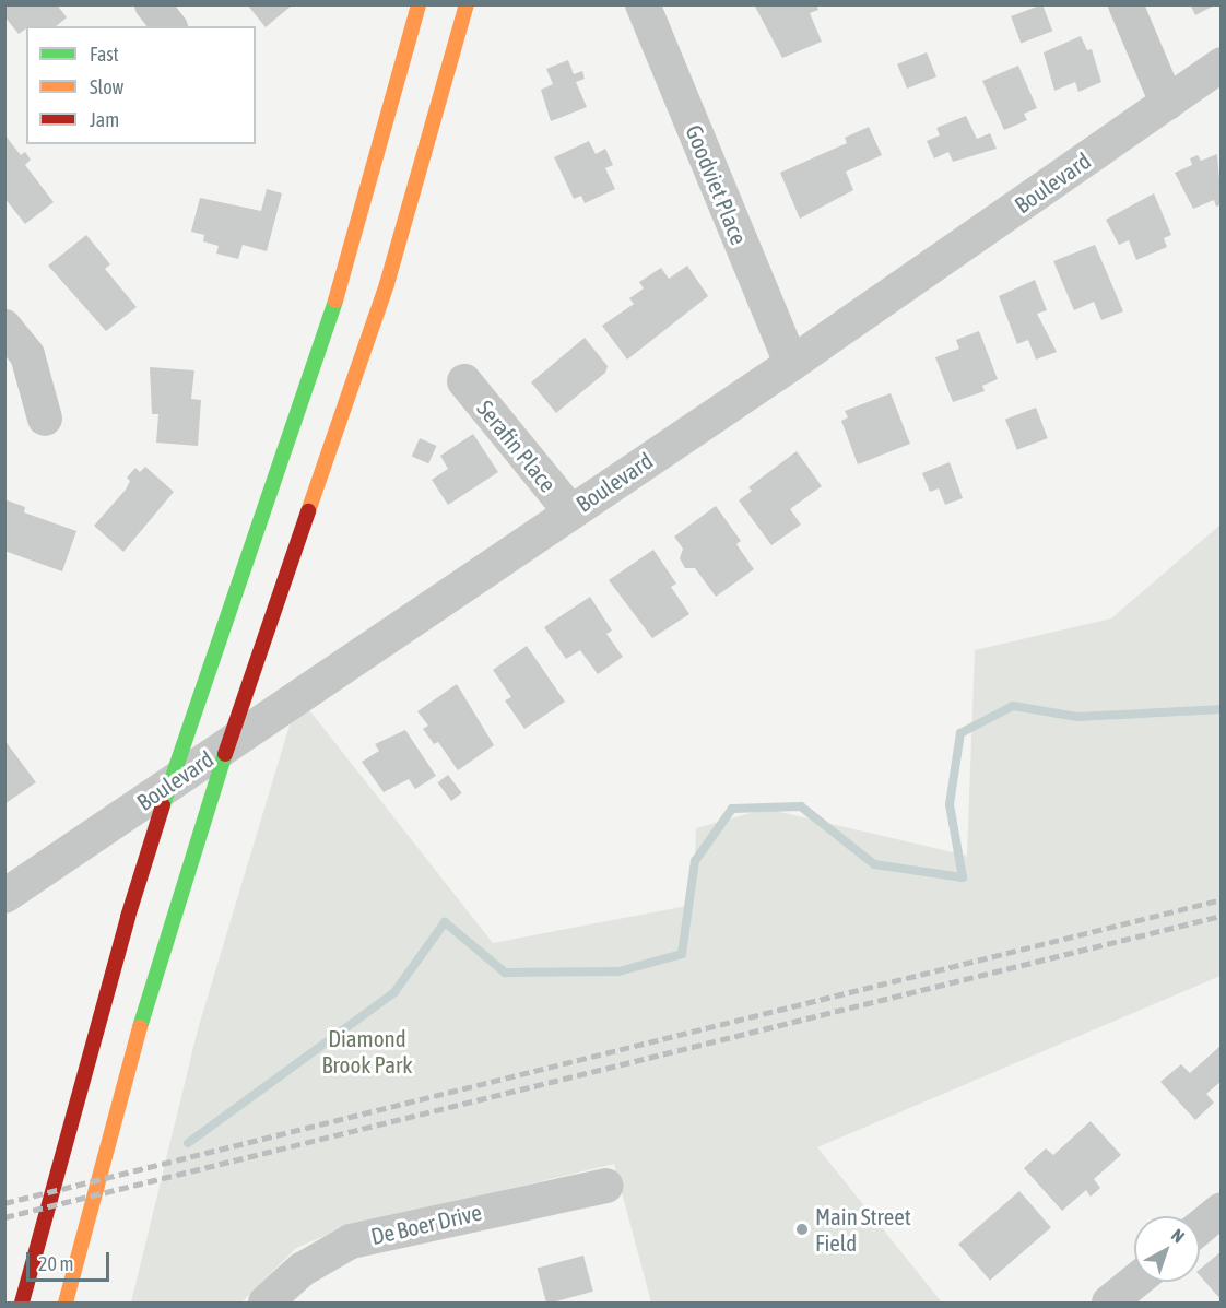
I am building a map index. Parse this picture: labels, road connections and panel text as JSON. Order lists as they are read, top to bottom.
{
  "streets": {
    "street": [
      "Boulevard",
      "Goodviet Place",
      "Serafin Place",
      "De Boer Drive"
    ]
  },
  "crossings": [
    ["Boulevard", "Goodviet Place"],
    ["Boulevard", "Serafin Place"]
  ],
  "parks": ["Diamond Brook Park"],
  "places": ["Main Street Field"],
  "legend": ["Fast", "Slow", "Jam"],
  "scale_bar": "20 m",
  "north": "top right"
}
